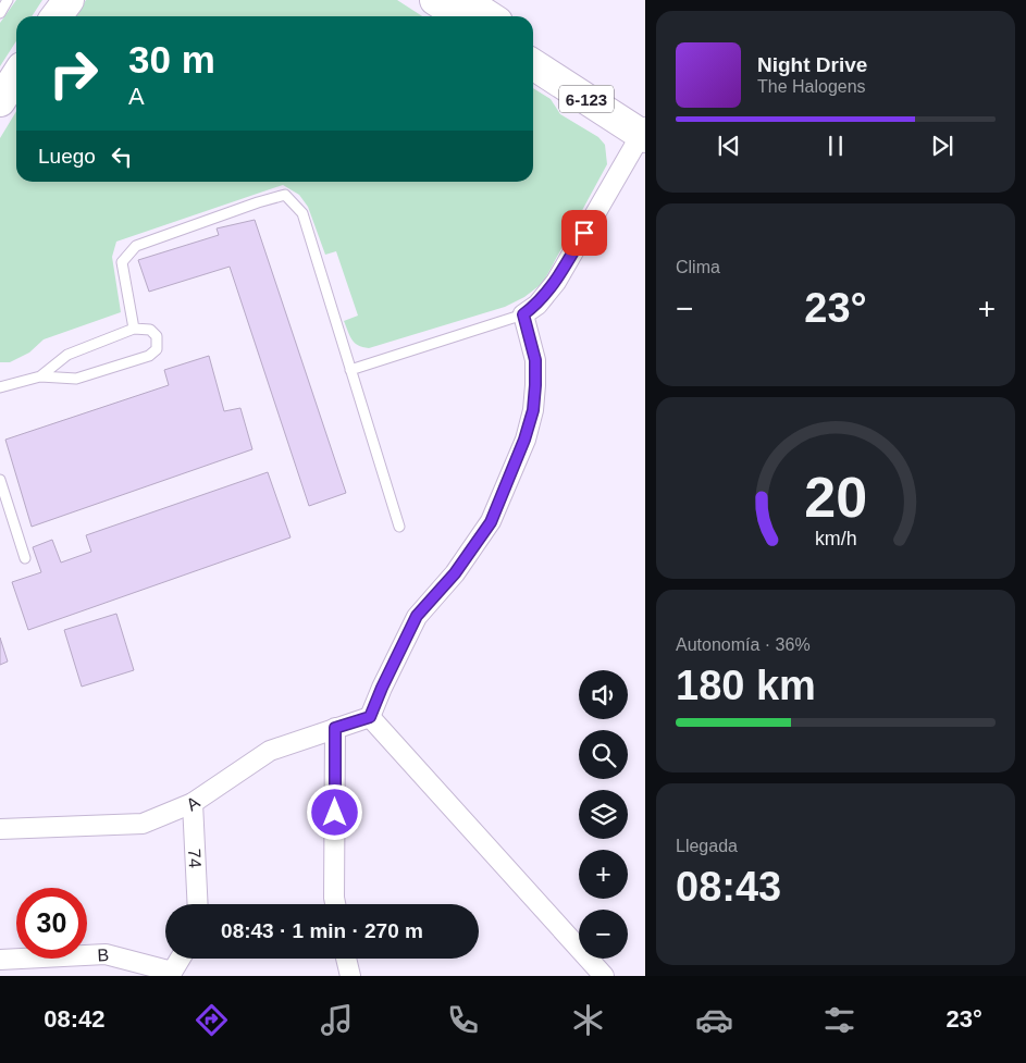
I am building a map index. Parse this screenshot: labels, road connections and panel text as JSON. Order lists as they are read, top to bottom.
{
  "streets": {
    "main road": ["6-123"],
    "street": ["A", "74", "B"]
  },
  "crossings": [
    ["A", "74"]
  ],
  "page": {
    "turn": ["30 m", "A"],
    "song": ["Night Drive", "The Halogens"],
    "then": "Luego",
    "tile": [
      "Clima",
      ["Autonomía · 36%", "180 km"],
      ["Llegada", "08:43"]
    ],
    "heat": ["−", "23°", "+"],
    "map_buttons": ["+", "−"],
    "limit": "30",
    "trip": "08:43 · 1 min · 270 m",
    "tabs": ["08:42", "23°"],
    "gauge": ["20", "km/h"]
  }
}
